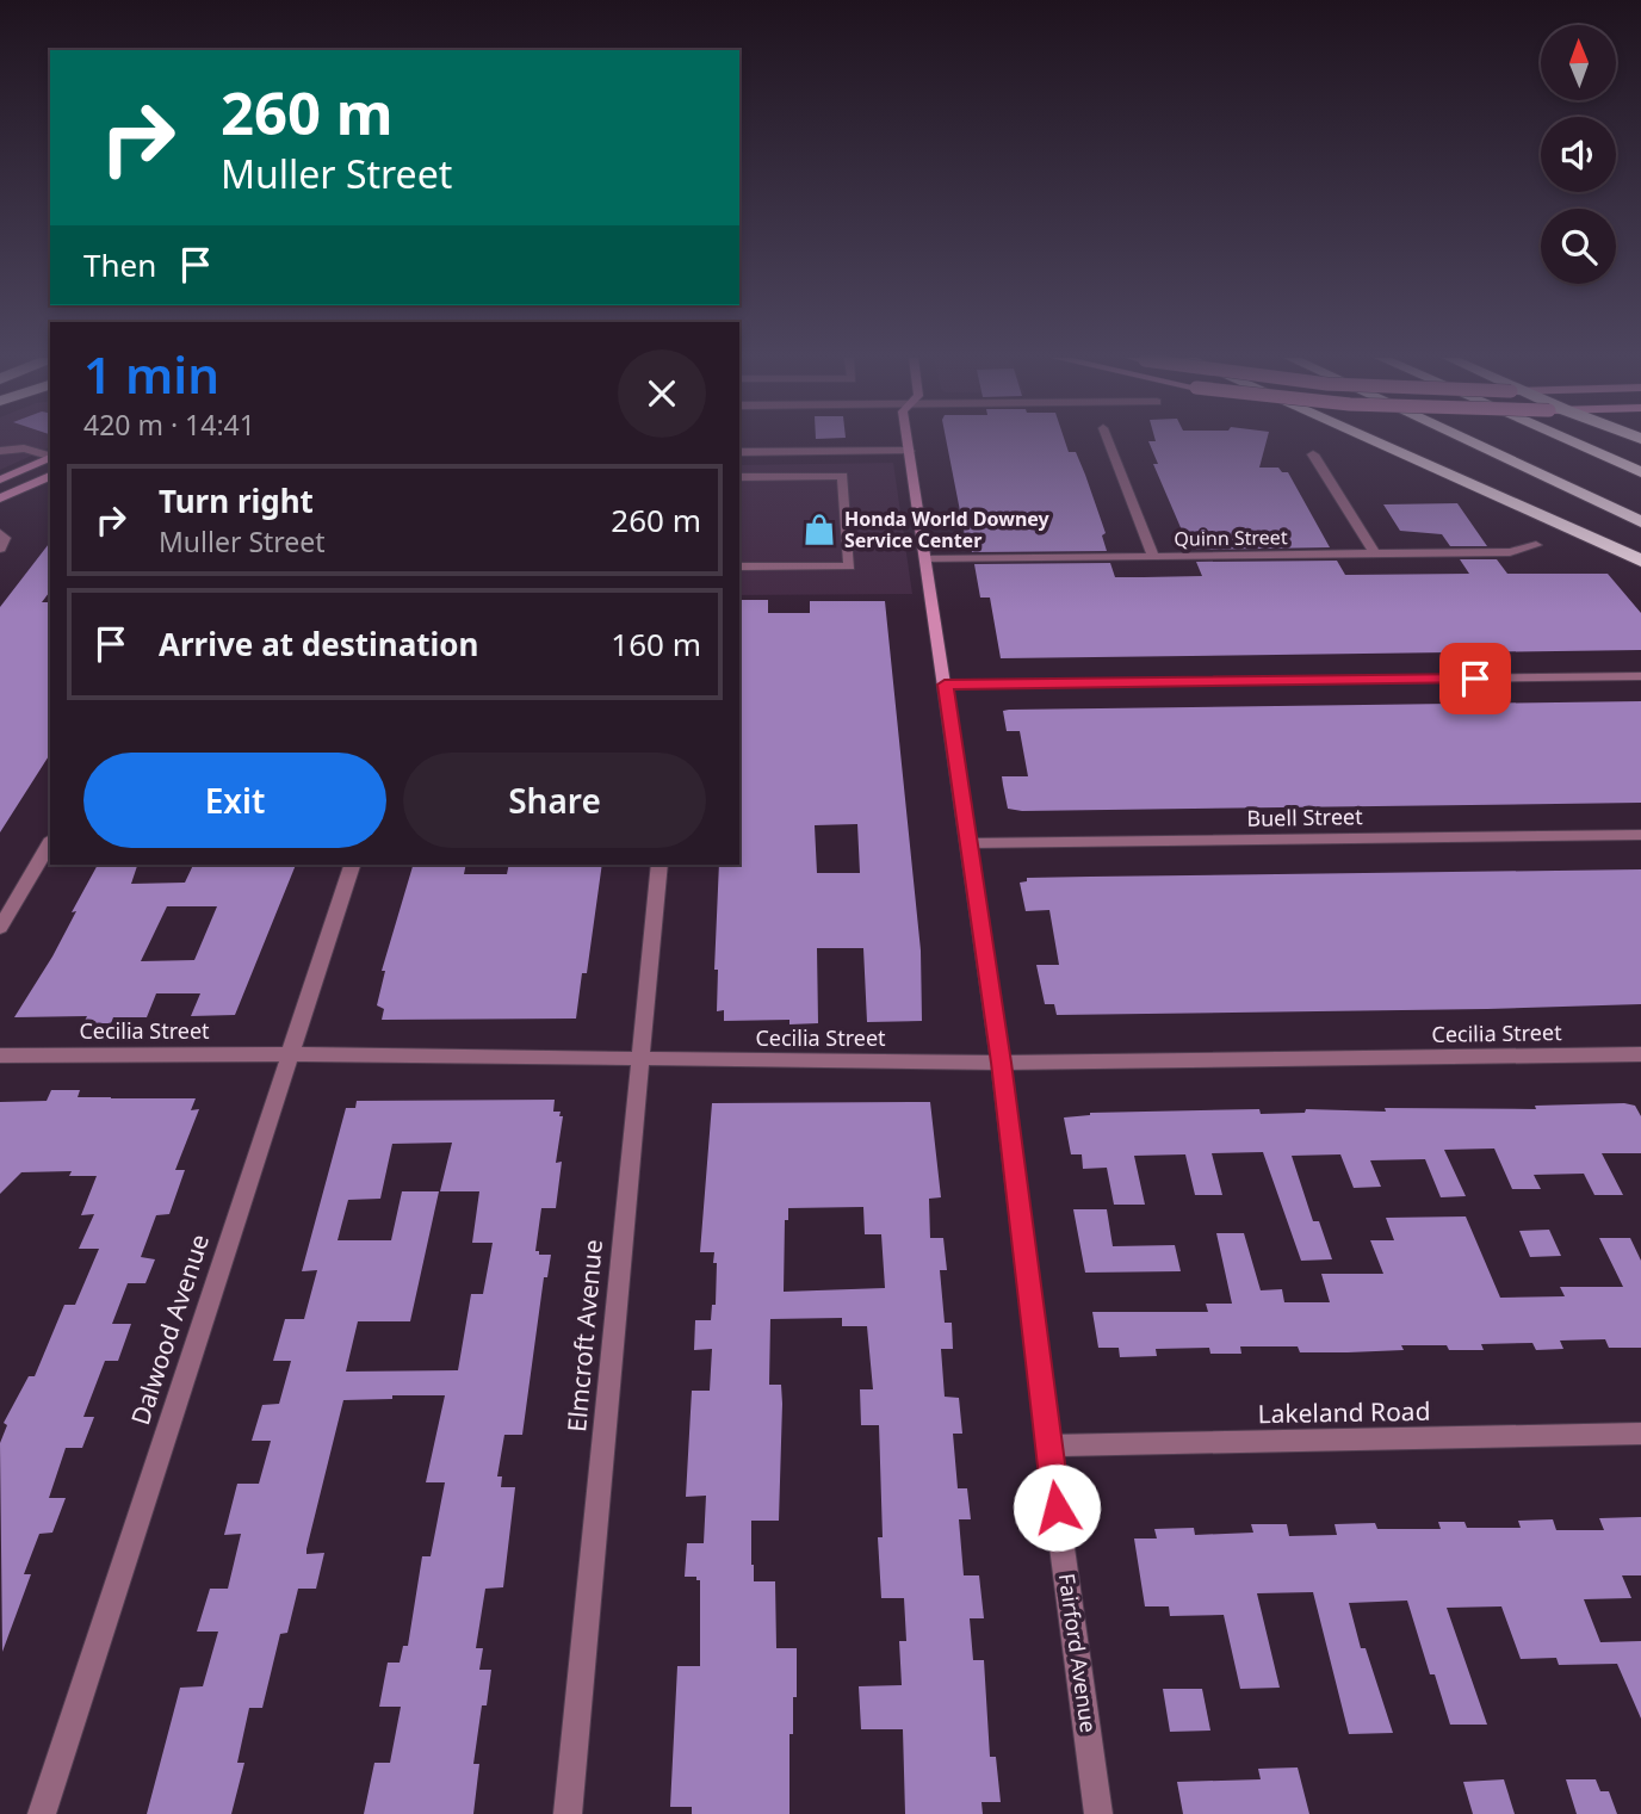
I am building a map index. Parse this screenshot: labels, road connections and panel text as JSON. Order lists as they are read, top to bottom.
{
  "streets": {
    "street": [
      "Quinn Street",
      "Buell Street",
      "Cecilia Street",
      "Dalwood Avenue",
      "Elmcroft Avenue",
      "Lakeland Road",
      "Fairford Avenue"
    ]
  },
  "crossings": [
    ["Quinn Street", "Fairford Avenue"],
    ["Buell Street", "Fairford Avenue"],
    ["Cecilia Street", "Dalwood Avenue"],
    ["Cecilia Street", "Elmcroft Avenue"],
    ["Cecilia Street", "Fairford Avenue"],
    ["Lakeland Road", "Fairford Avenue"]
  ],
  "places": {
    "shop": ["Honda World Downey Service Center"]
  },
  "north": "top",
  "page": {
    "turn": ["260 m", "Muller Street"],
    "then": "Then",
    "heading": ["1 min", "420 m · 14:41"],
    "list": [
      {
        "name": "Turn right",
        "note": "Muller Street",
        "value": "260 m"
      },
      {
        "name": "Arrive at destination",
        "value": "160 m"
      }
    ],
    "buttons": ["Exit", "Share"]
  }
}
